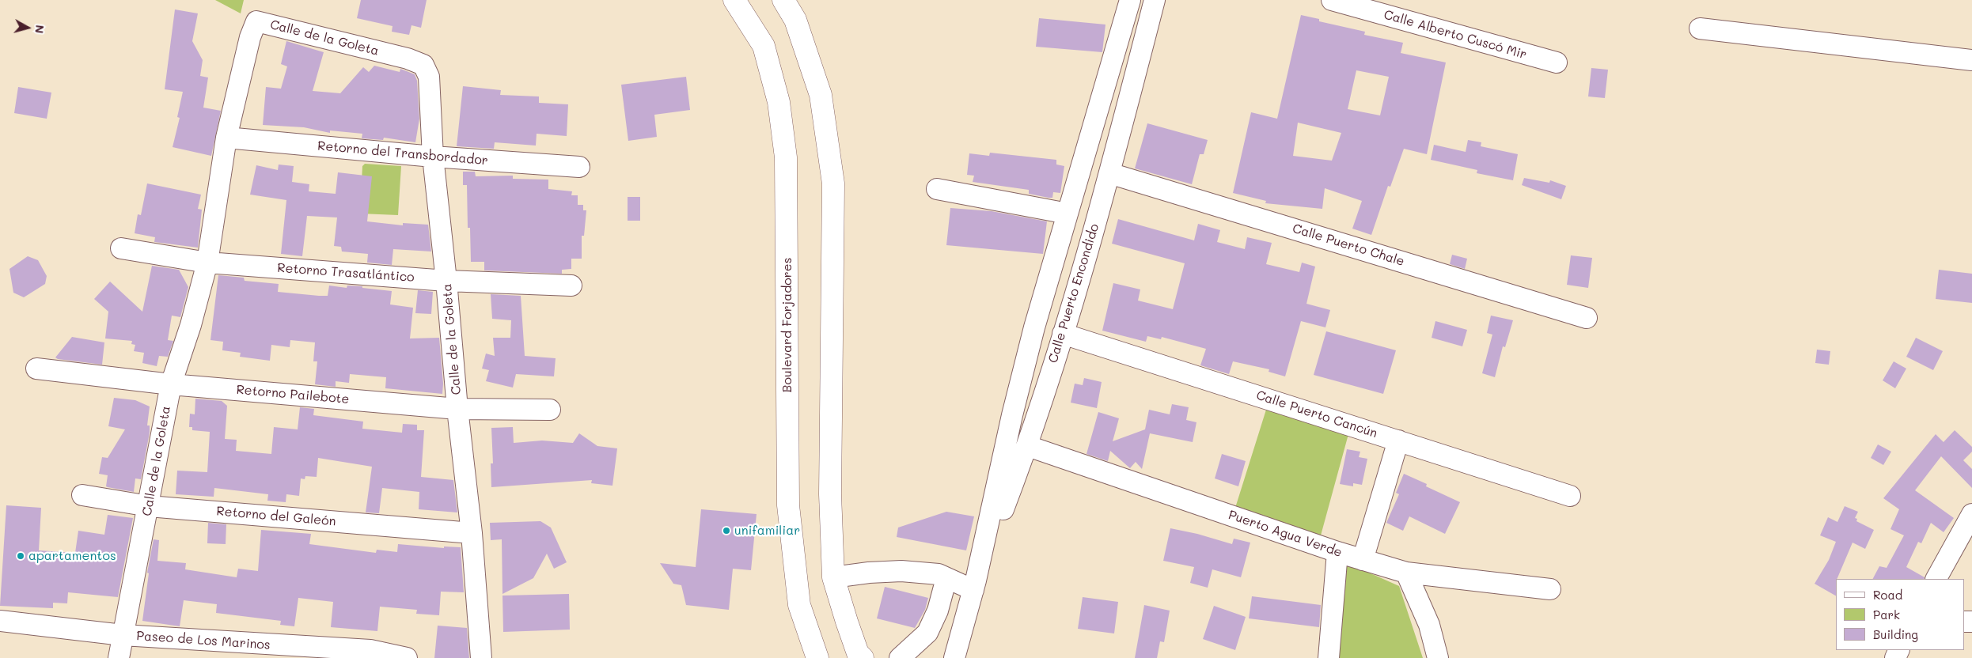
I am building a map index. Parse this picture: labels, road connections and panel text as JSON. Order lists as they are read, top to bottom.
{
  "streets": {
    "main road": ["Boulevard Forjadores"],
    "street": [
      "Calle Alberto Cuscó Mir",
      "Calle de la Goleta",
      "Retorno del Transbordador",
      "Calle Puerto Chale",
      "Retorno Trasatlántico",
      "Calle Puerto Encondido",
      "Retorno Pailebote",
      "Calle Puerto Cancún",
      "Retorno del Galeón",
      "Puerto Agua Verde",
      "Paseo de Los Marinos"
    ]
  },
  "crossings": [
    ["Calle de la Goleta", "Retorno del Transbordador"],
    ["Calle de la Goleta", "Retorno Trasatlántico"],
    ["Calle de la Goleta", "Retorno Pailebote"],
    ["Calle de la Goleta", "Retorno del Galeón"],
    ["Calle de la Goleta", "Paseo de Los Marinos"],
    ["Calle Puerto Chale", "Calle Puerto Encondido"],
    ["Calle Puerto Encondido", "Calle Puerto Cancún"],
    ["Calle Puerto Encondido", "Puerto Agua Verde"]
  ],
  "places": ["unifamiliar", "apartamentos"],
  "legend": ["Road", "Park", "Building"],
  "north": "right"
}
